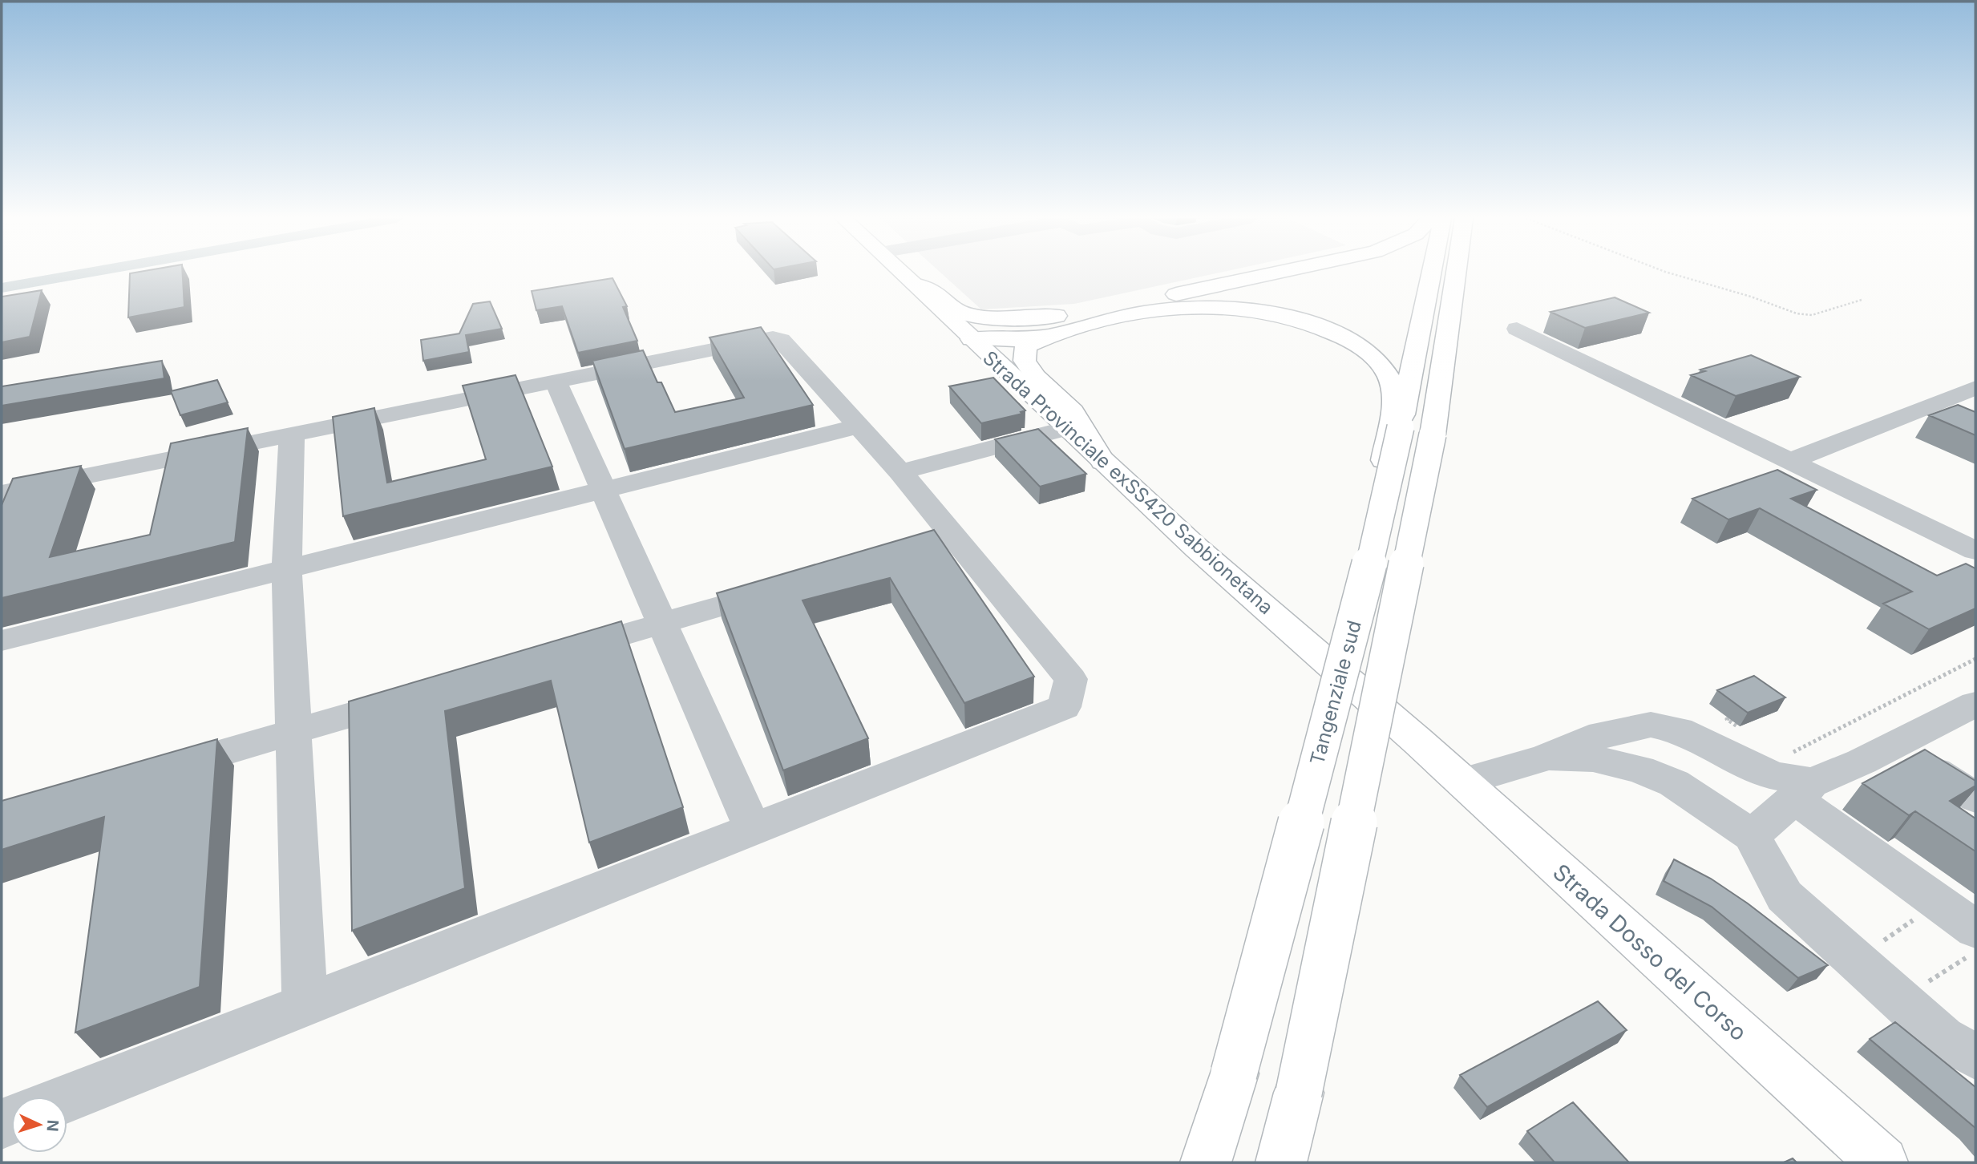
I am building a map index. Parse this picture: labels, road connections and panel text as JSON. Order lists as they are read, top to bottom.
{
  "streets": {
    "main road": ["Strada Provinciale exSS420 Sabbionetana", "Tangenziale sud", "Strada Dosso del Corso"]
  },
  "crossings": [
    ["Strada Provinciale exSS420 Sabbionetana", "Strada Dosso del Corso"]
  ],
  "north": "right"
}
